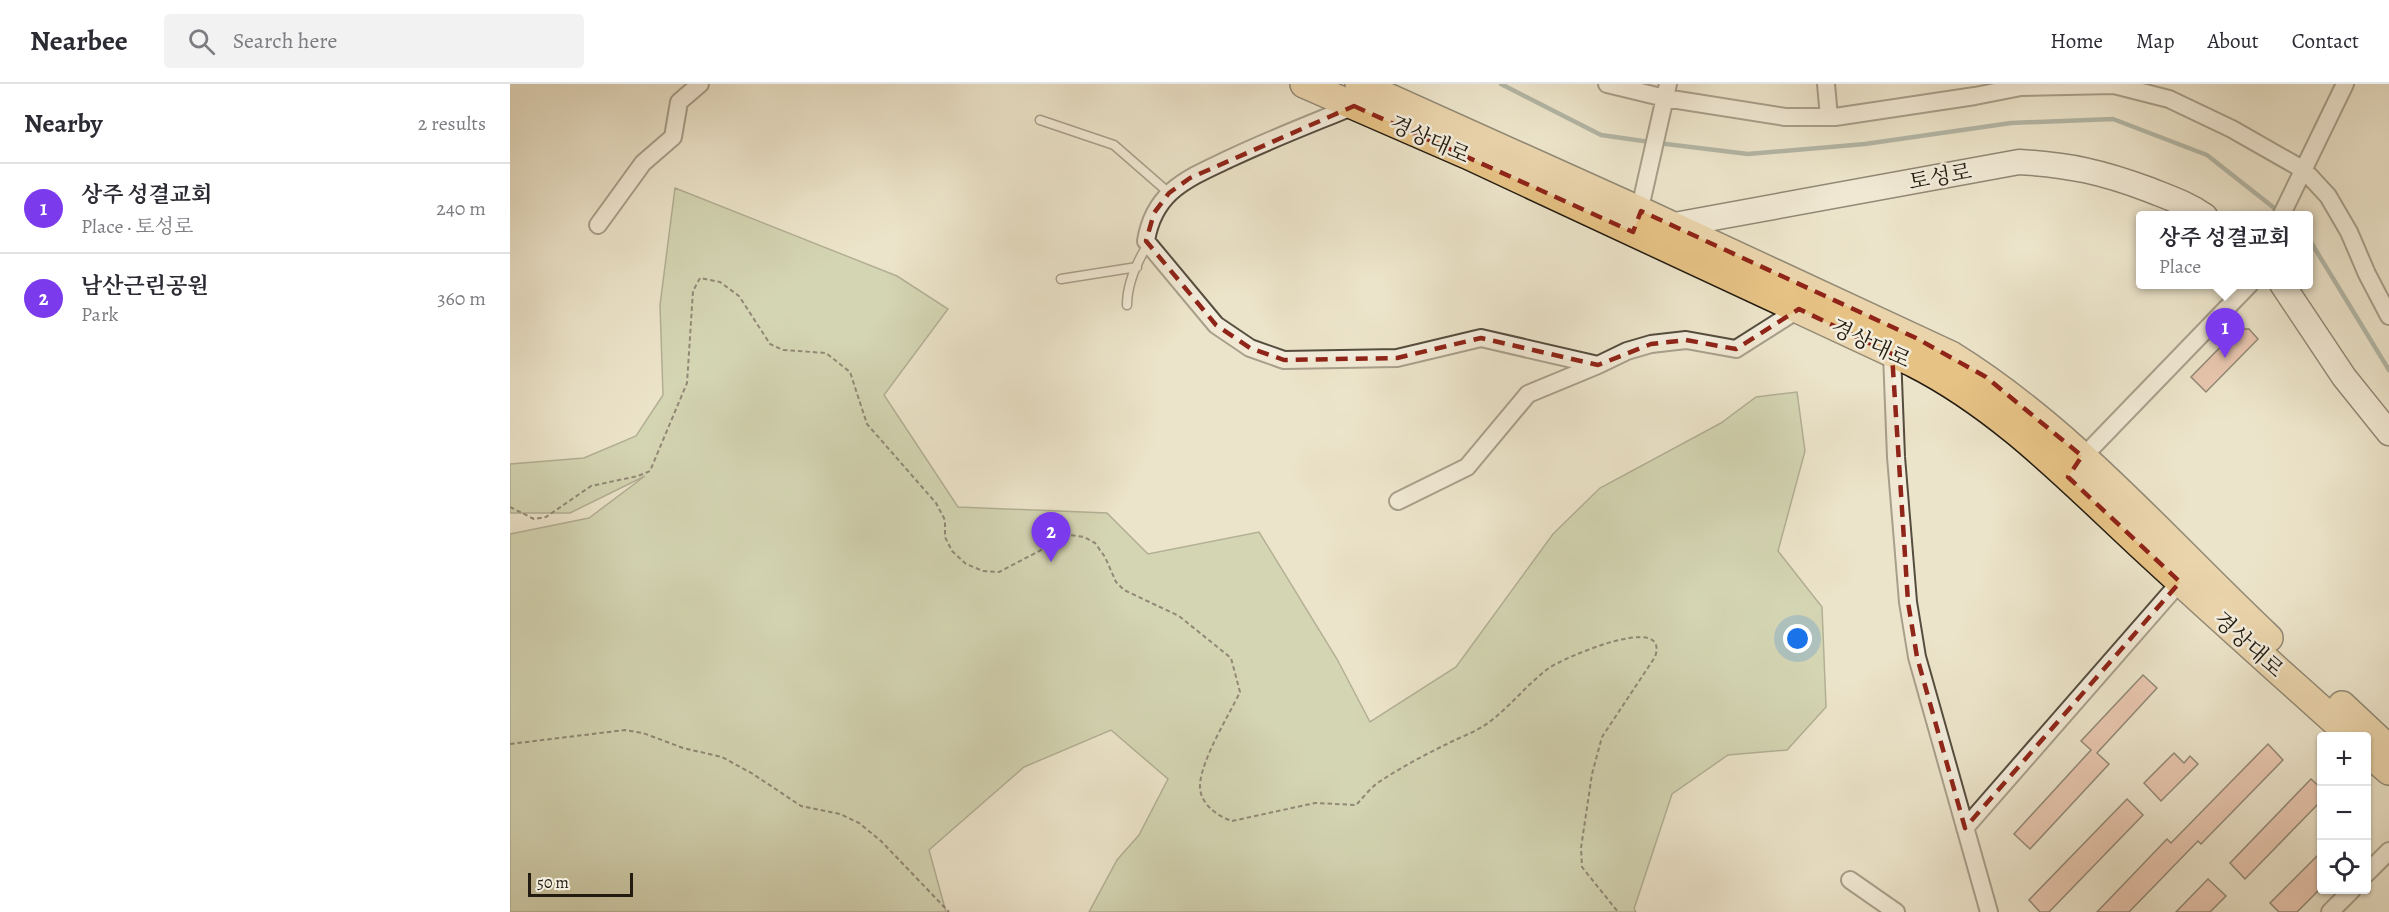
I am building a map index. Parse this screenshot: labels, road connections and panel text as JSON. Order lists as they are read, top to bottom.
{
  "streets": {
    "main road": ["경상대로"],
    "street": ["토성로"]
  },
  "crossings": [
    ["경상대로", "토성로"]
  ],
  "scale_bar": "50 m",
  "page": {
    "header": "Nearbee",
    "search": "Search here",
    "nav": [
      "Home",
      "Map",
      "About",
      "Contact"
    ],
    "heading": ["Nearby", "2 results"],
    "list": [
      {
        "mark": "1",
        "name": "상주 성결교회",
        "note": "Place · 토성로",
        "value": "240 m"
      },
      {
        "mark": "2",
        "name": "남산근린공원",
        "note": "Park",
        "value": "360 m"
      }
    ],
    "popup": ["상주 성결교회", "Place"],
    "pins": ["1", "2"],
    "map_buttons": ["+", "−"],
    "scale": "50 m"
  }
}
